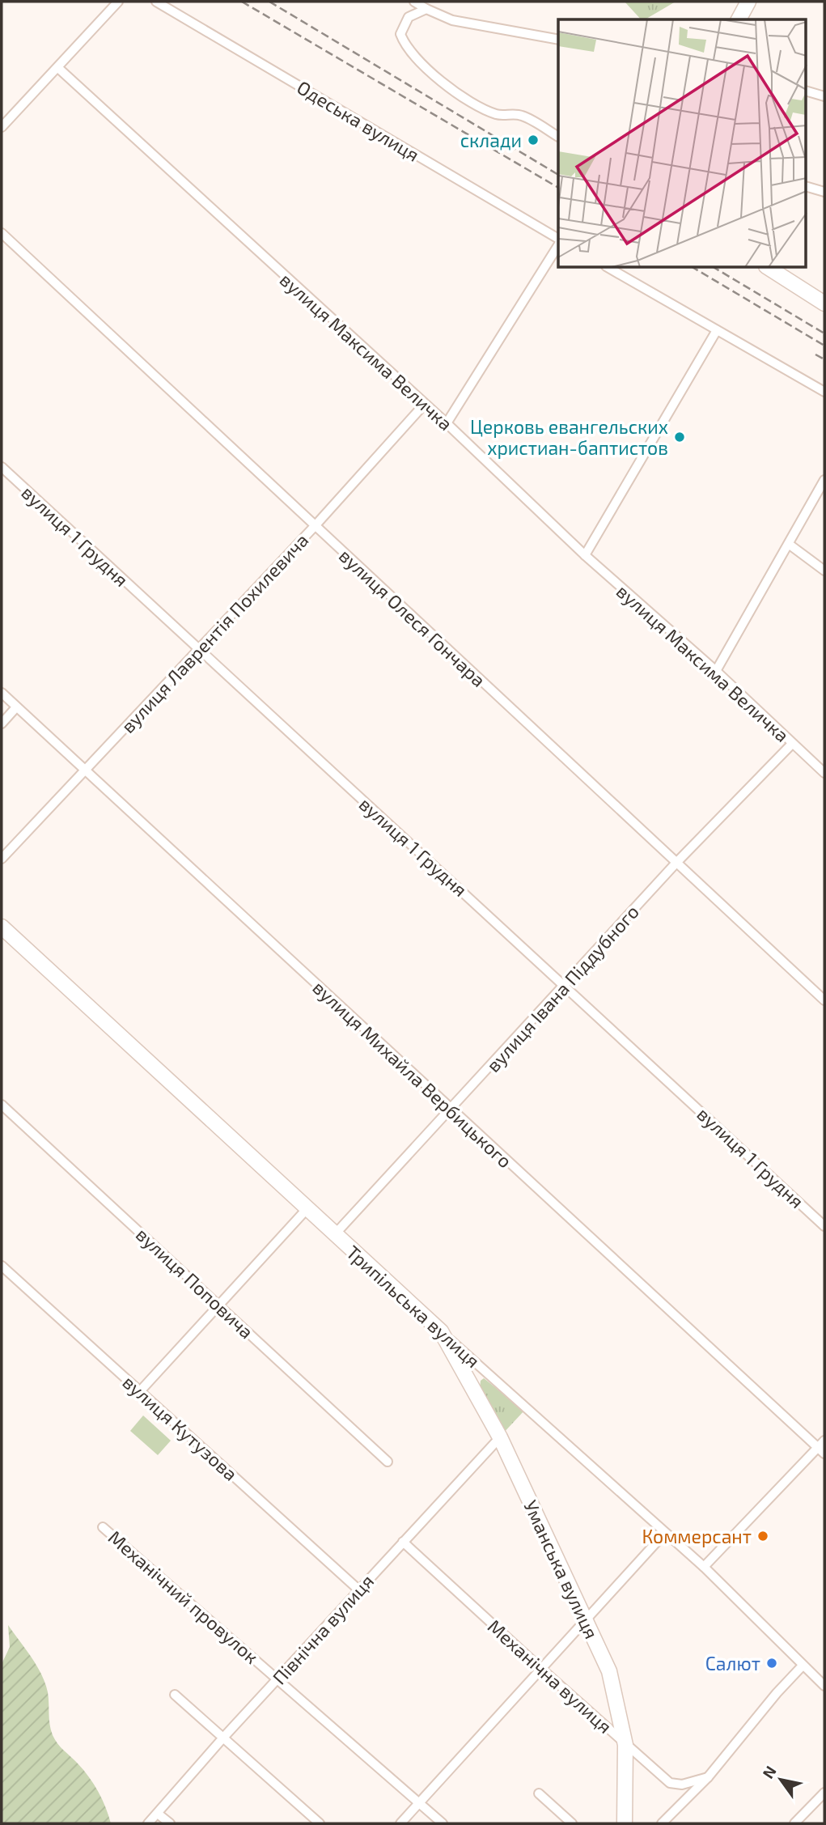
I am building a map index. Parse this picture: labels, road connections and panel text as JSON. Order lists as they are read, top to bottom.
{
  "streets": {
    "main road": ["Трипільська вулиця", "Уманська вулиця"],
    "street": [
      "Одеська вулиця",
      "вулиця Максима Величка",
      "вулиця 1 Грудня",
      "вулиця Олеся Гончара",
      "вулиця Лаврентія Похилевича",
      "вулиця Івана Піддубного",
      "вулиця Михайла Вербицького",
      "вулиця Поповича",
      "вулиця Кутузова",
      "Механічний провулок",
      "Північна вулиця",
      "Механічна вулиця"
    ]
  },
  "crossings": [
    ["вулиця Максима Величка", "вулиця Лаврентія Похилевича"],
    ["вулиця Максима Величка", "вулиця Івана Піддубного"],
    ["вулиця 1 Грудня", "вулиця Лаврентія Похилевича"],
    ["вулиця 1 Грудня", "вулиця Івана Піддубного"],
    ["вулиця Олеся Гончара", "вулиця Лаврентія Похилевича"],
    ["вулиця Олеся Гончара", "вулиця Івана Піддубного"],
    ["вулиця Лаврентія Похилевича", "вулиця Михайла Вербицького"],
    ["вулиця Івана Піддубного", "вулиця Михайла Вербицького"],
    ["вулиця Івана Піддубного", "Трипільська вулиця"],
    ["Трипільська вулиця", "Уманська вулиця"],
    ["вулиця Кутузова", "Північна вулиця"],
    ["Уманська вулиця", "Північна вулиця"],
    ["Уманська вулиця", "Механічна вулиця"],
    ["Механічний провулок", "Північна вулиця"],
    ["Північна вулиця", "Механічна вулиця"]
  ],
  "places": [
    "склади",
    "Церковь евангельских христиан-баптистов",
    "Коммерсант",
    "Салют"
  ],
  "north": "top left"
}
